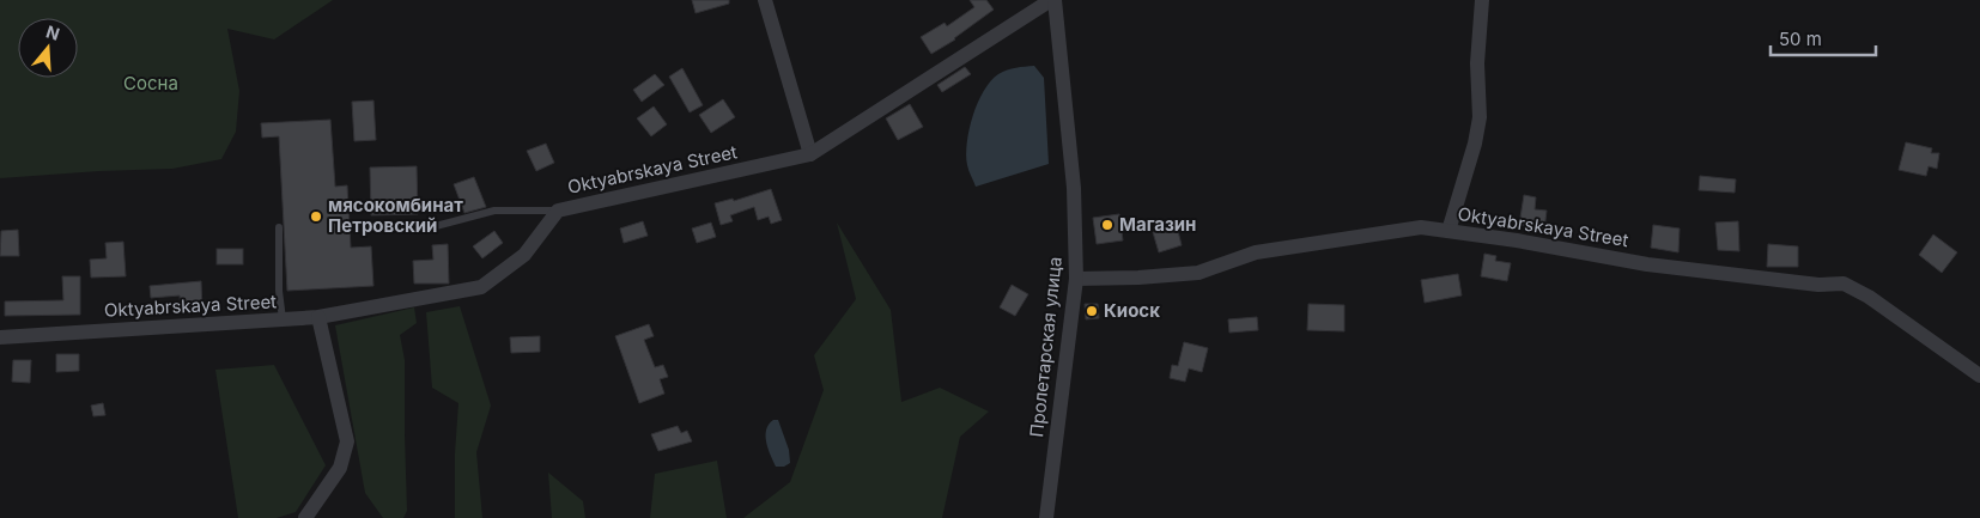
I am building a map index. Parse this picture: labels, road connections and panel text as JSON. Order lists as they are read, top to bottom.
{
  "streets": {
    "street": ["Oktyabrskaya Street", "Пролетарская улица"]
  },
  "crossings": [
    ["Oktyabrskaya Street", "Пролетарская улица"]
  ],
  "parks": ["Сосна"],
  "places": ["мясокомбинат Петровский", "Магазин", "Киоск"],
  "scale_bar": "50 m",
  "north": "top"
}
